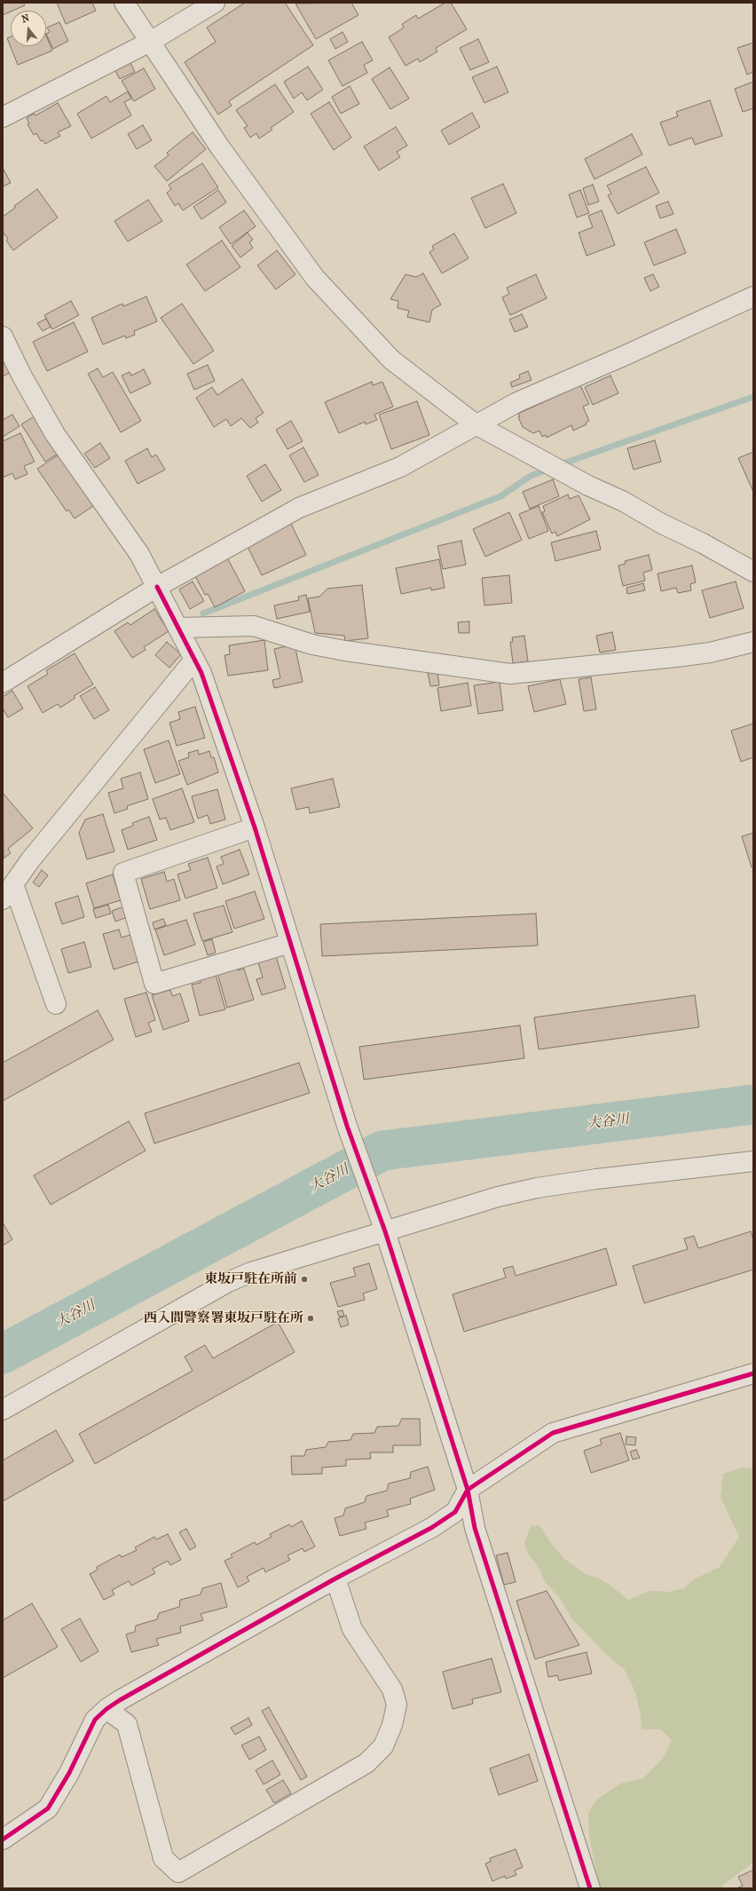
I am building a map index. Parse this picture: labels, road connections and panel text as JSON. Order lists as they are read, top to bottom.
{
  "water": ["大谷川"],
  "places": ["東坂戸駐在所前", "西入間警察署東坂戸駐在所"],
  "north": "top"
}
